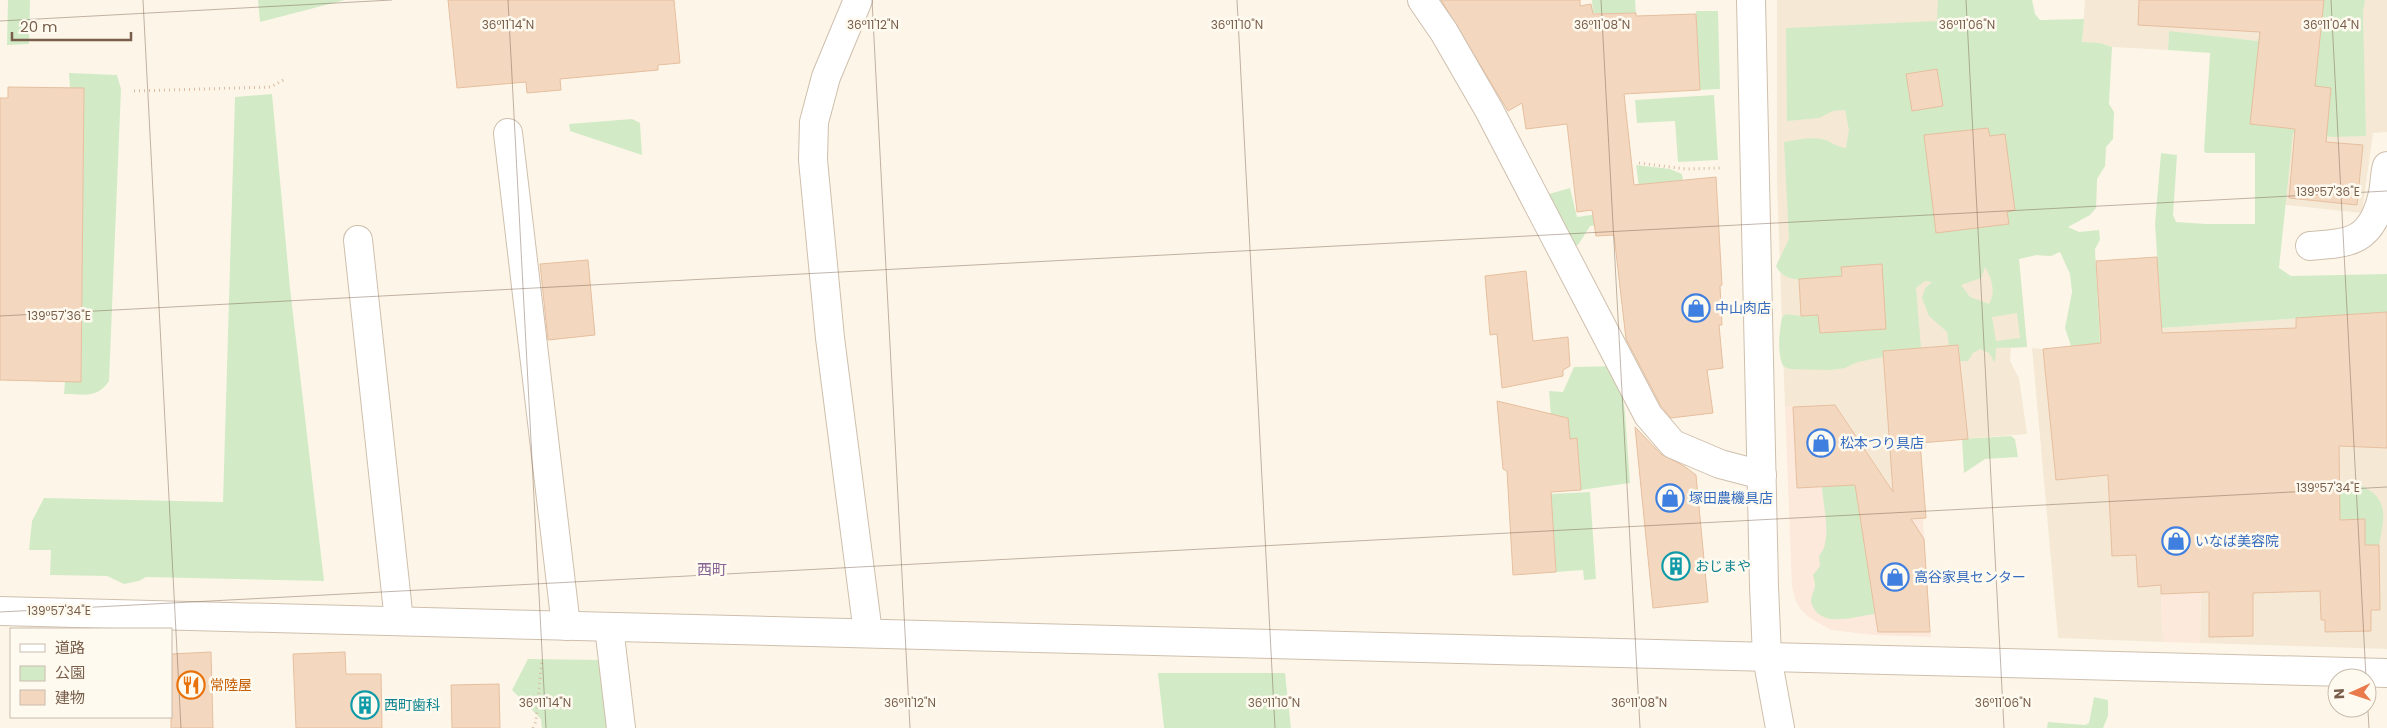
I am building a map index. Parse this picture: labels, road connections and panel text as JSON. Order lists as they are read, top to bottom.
{
  "districts": ["西町"],
  "places": {
    "shop": [
      "中山肉店",
      "松本つり具店",
      "塚田農機具店",
      "いなば美容院",
      "高谷家具センター"
    ],
    "building": ["おじまや", "西町歯科"],
    "restaurant": ["常陸屋"]
  },
  "legend": ["道路", "公園", "建物"],
  "scale_bar": "20 m",
  "north": "left",
  "coordinates": [
    "36°11'14\"N",
    "36°11'12\"N",
    "36°11'10\"N",
    "36°11'08\"N",
    "36°11'06\"N",
    "36°11'04\"N",
    "139°57'36\"E",
    "139°57'34\"E"
  ]
}
